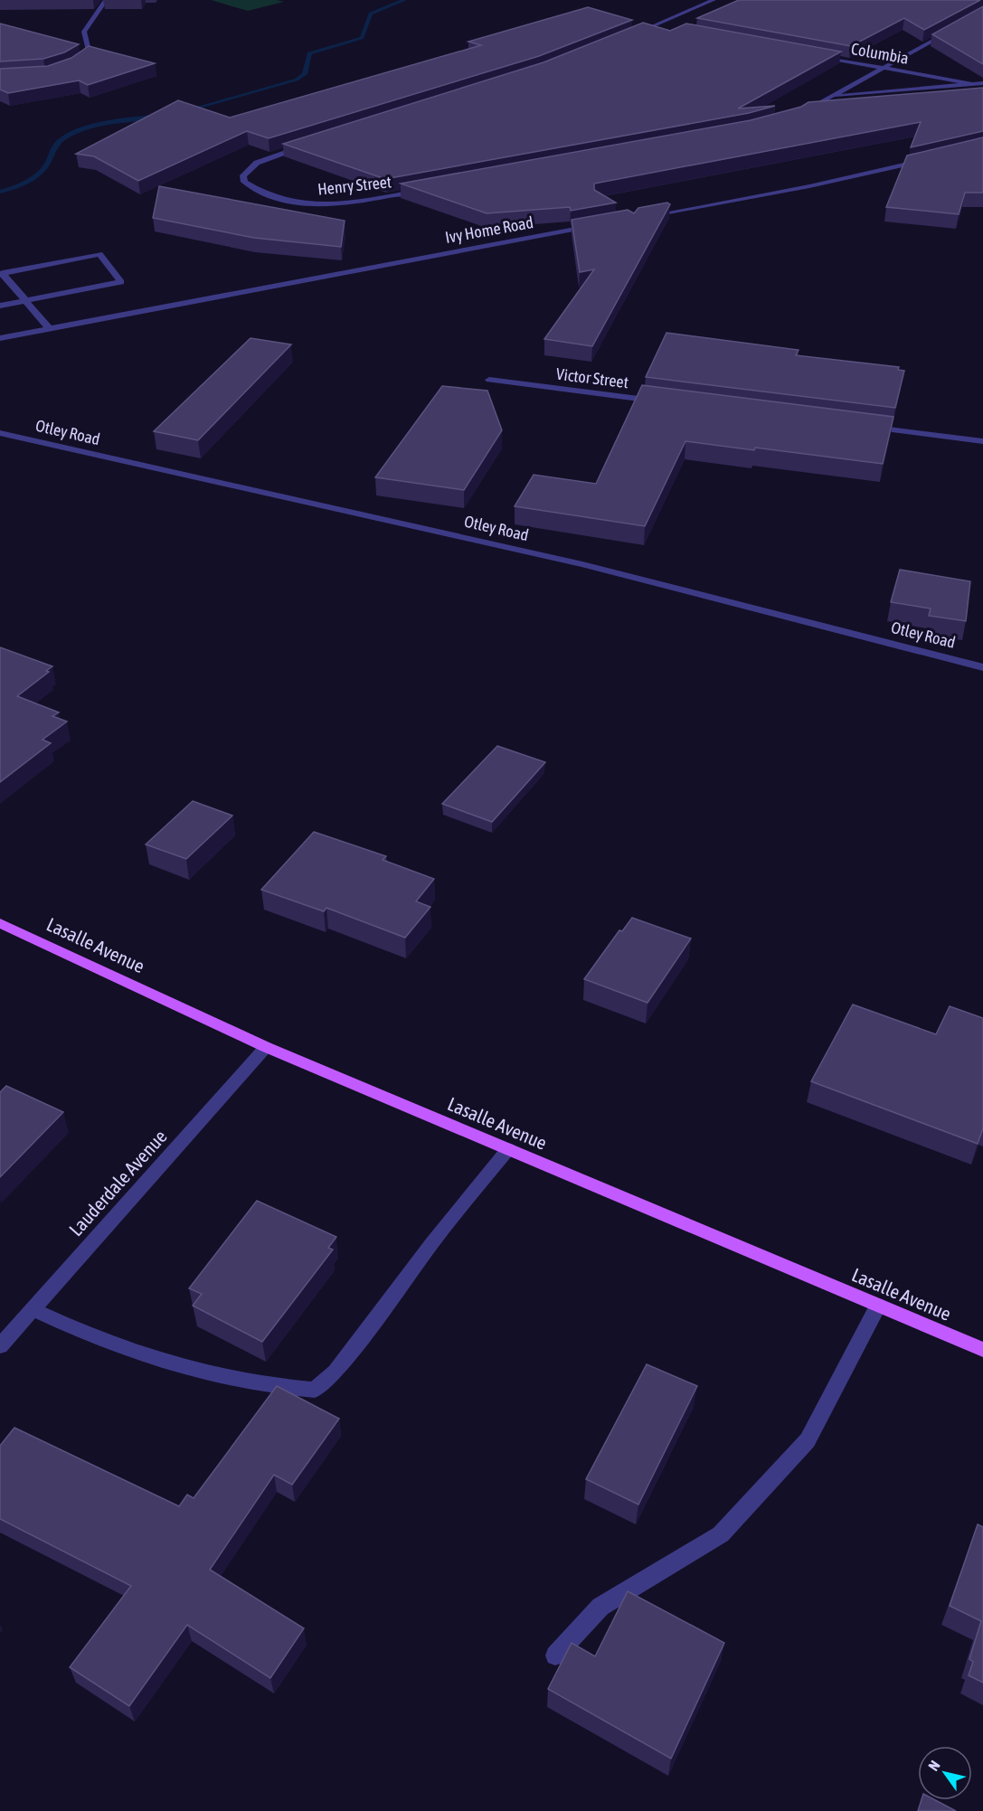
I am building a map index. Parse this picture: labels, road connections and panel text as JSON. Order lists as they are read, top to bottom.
{
  "streets": {
    "main road": ["Lasalle Avenue"],
    "street": [
      "Columbia",
      "Henry Street",
      "Ivy Home Road",
      "Victor Street",
      "Otley Road",
      "Lauderdale Avenue"
    ]
  },
  "crossings": [
    ["Lasalle Avenue", "Lauderdale Avenue"]
  ],
  "north": "top left"
}
